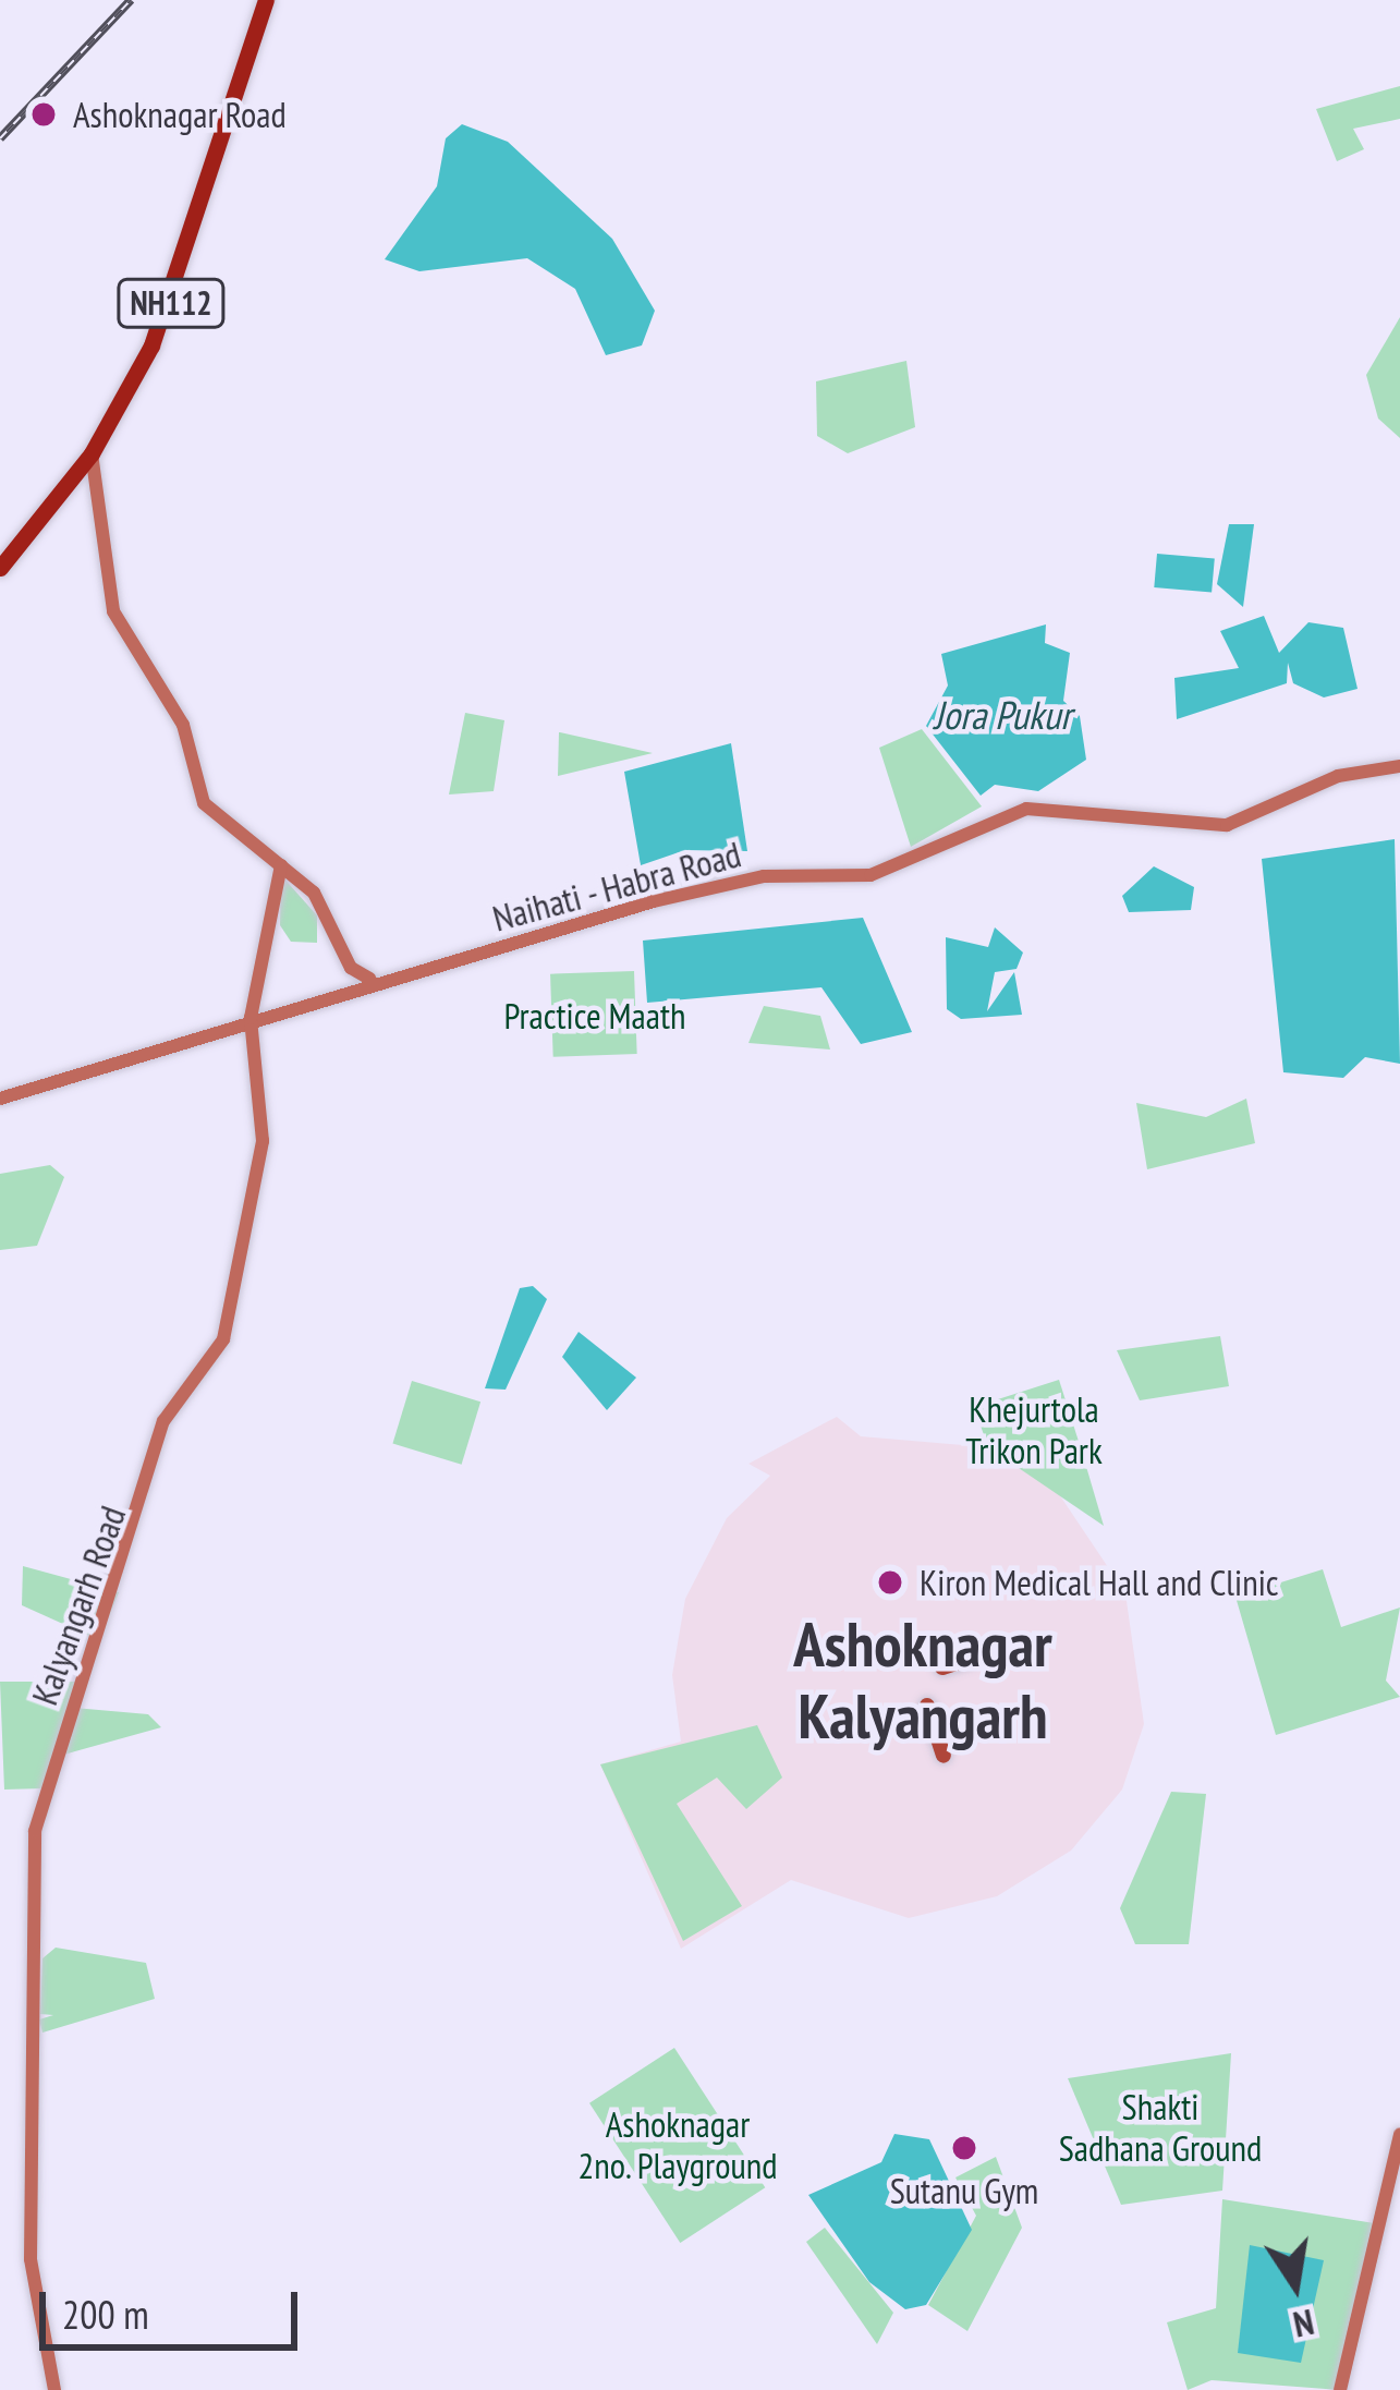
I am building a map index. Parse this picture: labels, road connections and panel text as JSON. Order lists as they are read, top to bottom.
{
  "streets": {
    "highway": ["NH112"],
    "main road": ["Naihati - Habra Road", "Kalyangarh Road"]
  },
  "crossings": [
    ["Naihati - Habra Road", "Kalyangarh Road"]
  ],
  "districts": ["Ashoknagar Kalyangarh"],
  "water": ["Jora Pukur"],
  "parks": [
    "Practice Maath",
    "Khejurtola Trikon Park",
    "Shakti Sadhana Ground",
    "Ashoknagar 2no. Playground"
  ],
  "places": ["Ashoknagar Road", "Kiron Medical Hall and Clinic", "Sutanu Gym"],
  "scale_bar": "200 m",
  "north": "bottom"
}
